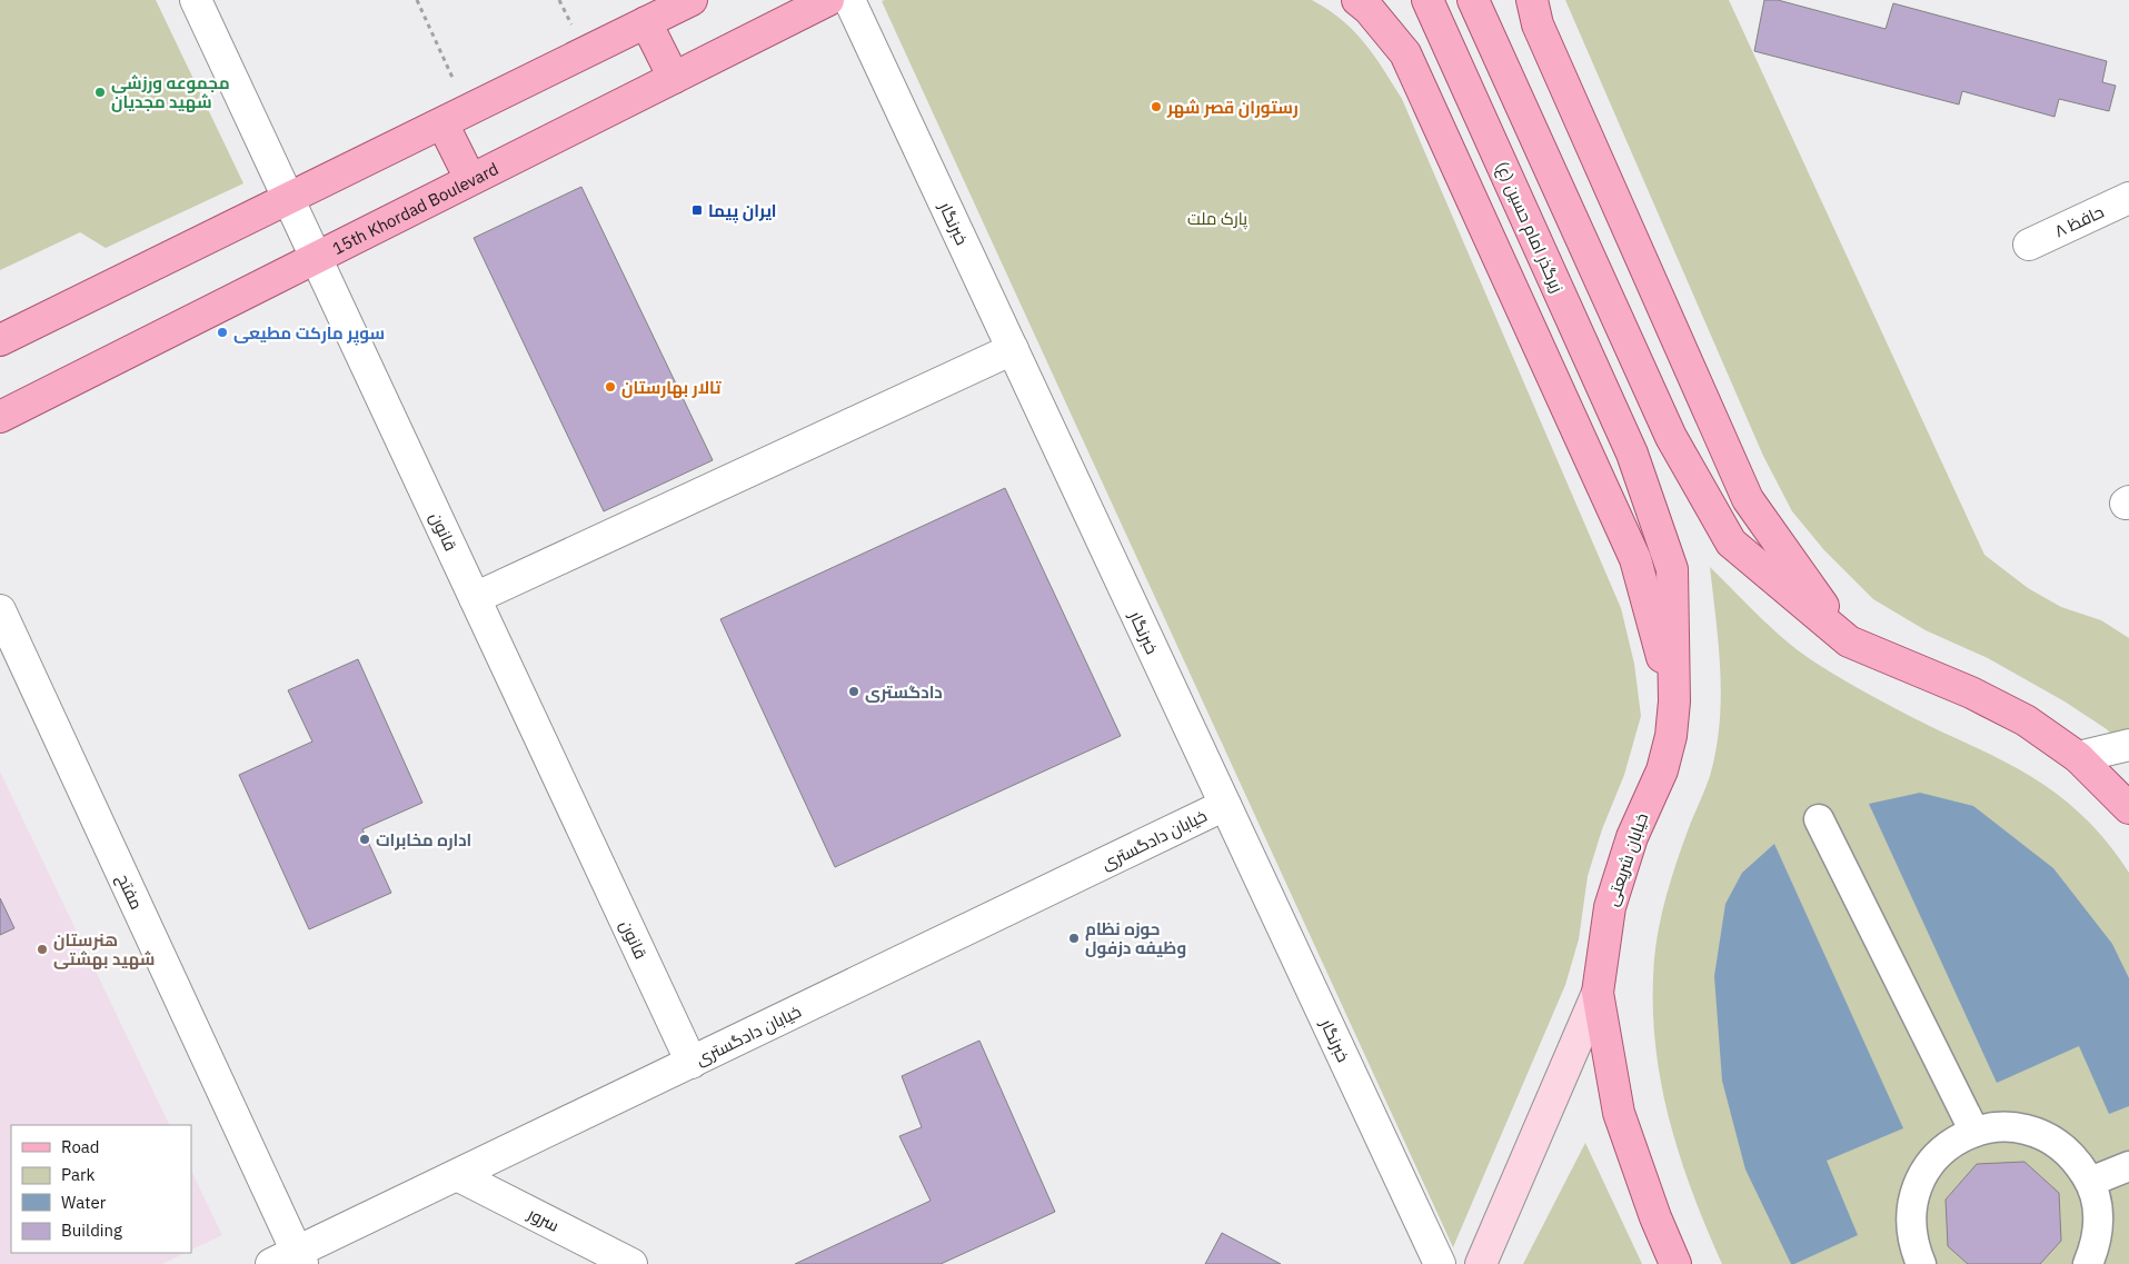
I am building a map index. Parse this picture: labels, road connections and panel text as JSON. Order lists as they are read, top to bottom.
{
  "streets": {
    "main road": ["15th Khordad Boulevard", "زیرگذر امام حسین (ع)", "خیابان شریعتی"],
    "street": [
      "حافظ ۸",
      "خبرنگار",
      "قانون",
      "خیابان دادگستری",
      "مفتح",
      "سرور"
    ]
  },
  "crossings": [
    ["15th Khordad Boulevard", "قانون"],
    ["خبرنگار", "خیابان دادگستری"],
    ["زیرگذر امام حسین (ع)", "خیابان شریعتی"],
    ["قانون", "خیابان دادگستری"],
    ["خیابان دادگستری", "مفتح"],
    ["خیابان دادگستری", "سرور"]
  ],
  "parks": ["پارک ملت"],
  "places": {
    "other": [
      "مجموعه ورزشی شهید مجدیان",
      "رستوران قصر شهر",
      "سوپر مارکت مطیعی",
      "تالار بهارستان",
      "دادگستری",
      "اداره مخابرات",
      "حوزه نظام وظیفه دزفول",
      "هنرستان شهید بهشتی"
    ],
    "transit": ["ایران پیما"]
  },
  "legend": [
    "Road",
    "Park",
    "Water",
    "Building"
  ]
}
